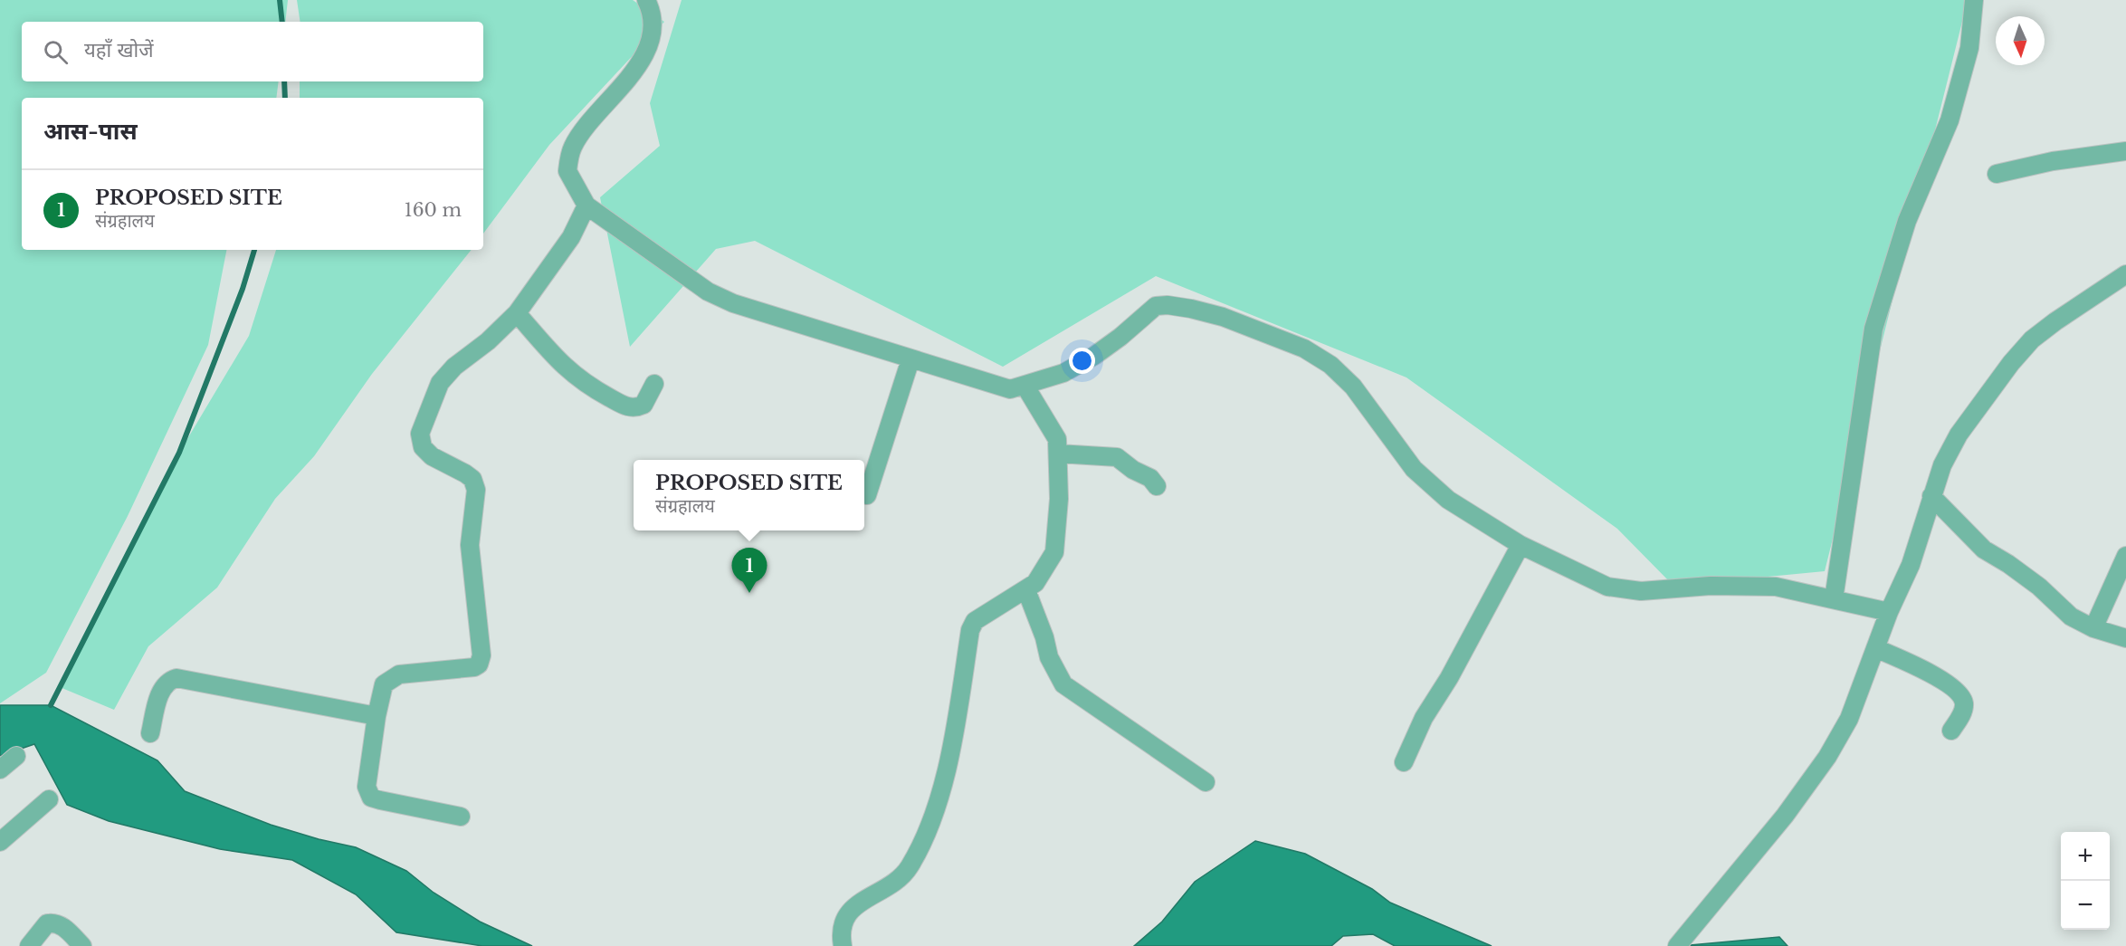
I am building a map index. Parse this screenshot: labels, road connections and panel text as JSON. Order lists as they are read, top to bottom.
{
  "north": "bottom",
  "page": {
    "search": "यहाँ खोजें",
    "heading": "आस-पास",
    "list": [
      {
        "mark": "1",
        "name": "PROPOSED SITE",
        "note": "संग्रहालय",
        "value": "160 m"
      }
    ],
    "popup": ["PROPOSED SITE", "संग्रहालय"],
    "pins": "1",
    "map_buttons": ["+", "−"]
  }
}
